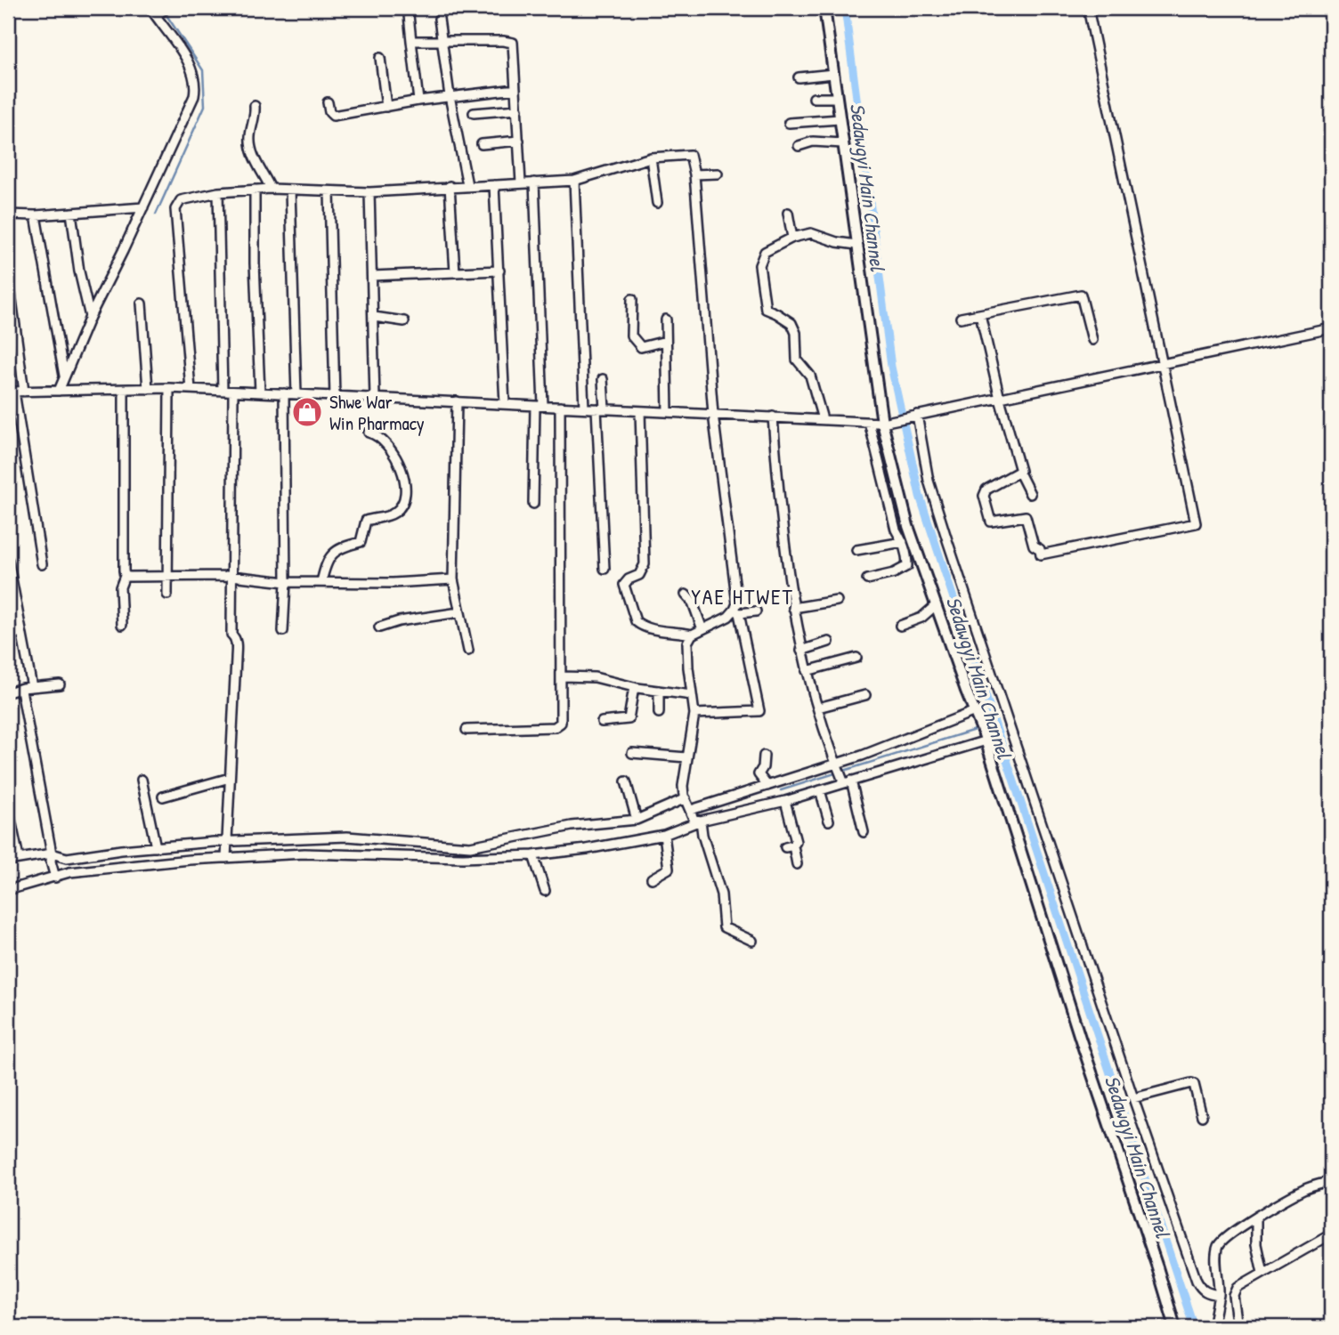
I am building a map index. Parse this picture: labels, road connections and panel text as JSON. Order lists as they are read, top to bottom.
{
  "districts": ["YAE HTWET"],
  "water": ["Sedawgyi Main Channel"],
  "places": {
    "shop": ["Shwe War Win Pharmacy"]
  }
}
